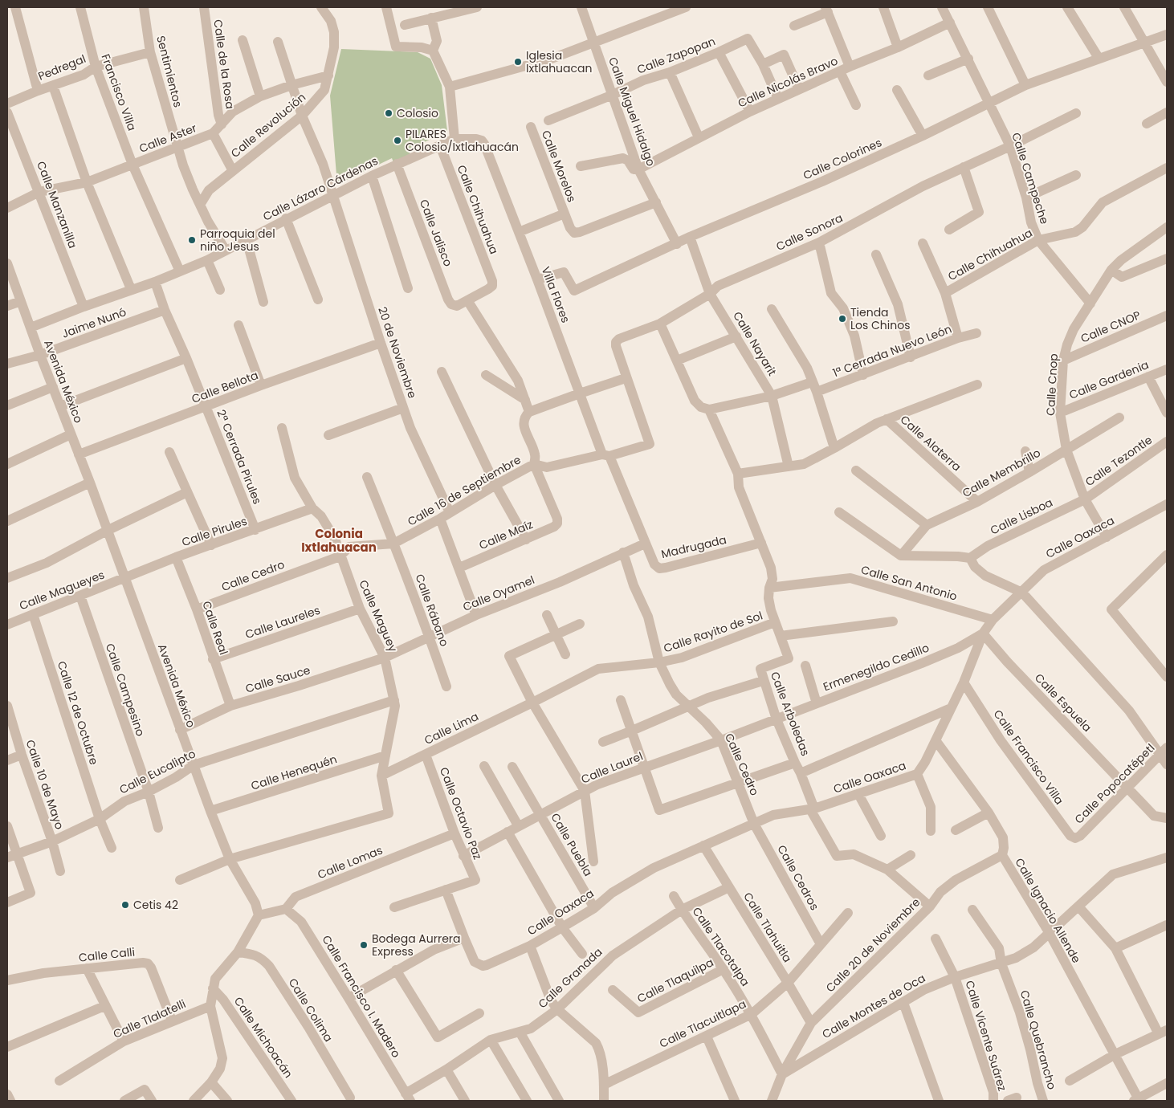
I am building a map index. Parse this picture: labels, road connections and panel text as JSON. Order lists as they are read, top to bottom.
{
  "streets": {
    "street": [
      "Calle Zapopan",
      "Calle de la Rosa",
      "Pedregal",
      "Sentimientos",
      "Calle Nicolás Bravo",
      "Francisco Villa",
      "Calle Miguel Hidalgo",
      "Calle Revolución",
      "Calle Aster",
      "Calle Colorines",
      "Calle Morelos",
      "Calle Campeche",
      "Calle Lázaro Cárdenas",
      "Calle Manzanilla",
      "Calle Chihuahua",
      "Calle Sonora",
      "Calle Jalisco",
      "Villa Flores",
      "Jaime Nunó",
      "Calle CNOP",
      "Calle Nayarit",
      "1ª Cerrada Nuevo León",
      "20 de Noviembre",
      "Calle Gardenia",
      "Avenida México",
      "Calle Cnop",
      "Calle Bellota",
      "Calle Alaterra",
      "2ª Cerrada Pirules",
      "Calle Tezontle",
      "Calle Membrillo",
      "Calle 16 de Septiembre",
      "Calle Lisboa",
      "Calle Pirules",
      "Calle Maíz",
      "Calle Oaxaca",
      "Madrugada",
      "Calle Cedro",
      "Calle San Antonio",
      "Calle Magueyes",
      "Calle Oyamel",
      "Calle Rábano",
      "Calle Maguey",
      "Calle Laureles",
      "Calle Real",
      "Calle Rayito de Sol",
      "Ermenegildo Cedillo",
      "Calle Sauce",
      "Calle Campesino",
      "Calle Espuela",
      "Calle 12 de Octubre",
      "Calle Arboledas",
      "Calle Lima",
      "Calle Francisco Villa",
      "Calle Laurel",
      "Calle Eucalipto",
      "Calle Henequén",
      "Calle Popocatépetl",
      "Calle 10 de Mayo",
      "Calle Octavio Paz",
      "Calle Puebla",
      "Calle Lomas",
      "Calle Cedros",
      "Calle Ignacio Allende",
      "Calle Tlahuitla",
      "Calle 20 de Noviembre",
      "Calle Tlacotalpa",
      "Calle Calli",
      "Calle Granada",
      "Calle Tlaquilpa",
      "Calle Francisco I. Madero",
      "Calle Montes de Oca",
      "Calle Colima",
      "Calle Tlalatelli",
      "Calle Tlacuitlapa",
      "Calle Vicente Suárez",
      "Calle Michoacán",
      "Calle Quebrancho"
    ]
  },
  "crossings": [
    ["Calle Zapopan", "Calle Miguel Hidalgo"],
    ["Calle Zapopan", "Calle Morelos"],
    ["Calle de la Rosa", "Calle Aster"],
    ["Pedregal", "Sentimientos"],
    ["Pedregal", "Francisco Villa"],
    ["Sentimientos", "Calle Revolución"],
    ["Sentimientos", "Calle Aster"],
    ["Sentimientos", "Calle Lázaro Cárdenas"],
    ["Calle Nicolás Bravo", "Calle Miguel Hidalgo"],
    ["Calle Nicolás Bravo", "Calle Campeche"],
    ["Francisco Villa", "Calle Aster"],
    ["Francisco Villa", "Calle Lázaro Cárdenas"],
    ["Calle Miguel Hidalgo", "Calle Colorines"],
    ["Calle Miguel Hidalgo", "Calle Morelos"],
    ["Calle Revolución", "Calle Aster"],
    ["Calle Aster", "Calle Manzanilla"],
    ["Calle Colorines", "Calle Campeche"],
    ["Calle Colorines", "Villa Flores"],
    ["Calle Colorines", "Calle Nayarit"],
    ["Calle Campeche", "Calle Chihuahua"],
    ["Calle Campeche", "Calle Sonora"],
    ["Calle Campeche", "Calle Cnop"],
    ["Calle Lázaro Cárdenas", "Calle Manzanilla"],
    ["Calle Lázaro Cárdenas", "Calle Chihuahua"],
    ["Calle Lázaro Cárdenas", "Calle Jalisco"],
    ["Calle Lázaro Cárdenas", "Villa Flores"],
    ["Calle Lázaro Cárdenas", "20 de Noviembre"],
    ["Calle Lázaro Cárdenas", "Avenida México"],
    ["Calle Lázaro Cárdenas", "2ª Cerrada Pirules"],
    ["Calle Chihuahua", "Calle Jalisco"],
    ["Calle Chihuahua", "1ª Cerrada Nuevo León"],
    ["Calle Sonora", "Calle Nayarit"],
    ["Calle Sonora", "Calle 16 de Septiembre"],
    ["Villa Flores", "Calle 16 de Septiembre"],
    ["Jaime Nunó", "Avenida México"],
    ["Jaime Nunó", "2ª Cerrada Pirules"],
    ["Calle CNOP", "Calle Cnop"],
    ["20 de Noviembre", "Calle Bellota"],
    ["20 de Noviembre", "Calle 16 de Septiembre"],
    ["Calle Gardenia", "Calle Cnop"],
    ["Avenida México", "Calle Bellota"],
    ["Avenida México", "Calle Pirules"],
    ["Avenida México", "Calle Magueyes"],
    ["Avenida México", "Calle Maguey"],
    ["Avenida México", "Calle Sauce"],
    ["Avenida México", "Calle Eucalipto"],
    ["Avenida México", "Calle Henequén"],
    ["Calle Cnop", "Calle Tezontle"],
    ["Calle Cnop", "Calle Membrillo"],
    ["Calle Cnop", "Calle Lisboa"],
    ["Calle Cnop", "Calle Oaxaca"],
    ["Calle Bellota", "2ª Cerrada Pirules"],
    ["Calle Alaterra", "Calle Membrillo"],
    ["2ª Cerrada Pirules", "Calle Pirules"],
    ["Calle Tezontle", "Calle Lisboa"],
    ["Calle 16 de Septiembre", "Calle Maíz"],
    ["Calle 16 de Septiembre", "Calle Cedro"],
    ["Calle 16 de Septiembre", "Calle Rábano"],
    ["Calle 16 de Septiembre", "Calle Maguey"],
    ["Calle Pirules", "Calle Magueyes"],
    ["Calle Pirules", "Calle Maguey"],
    ["Calle Pirules", "Calle Real"],
    ["Calle Oaxaca", "Calle Cedro"],
    ["Calle Oaxaca", "Calle San Antonio"],
    ["Calle Oaxaca", "Ermenegildo Cedillo"],
    ["Calle Oaxaca", "Calle Espuela"],
    ["Calle Oaxaca", "Calle Arboledas"],
    ["Calle Oaxaca", "Calle Francisco Villa"],
    ["Calle Oaxaca", "Calle Puebla"],
    ["Calle Oaxaca", "Calle Cedros"],
    ["Calle Oaxaca", "Calle Ignacio Allende"],
    ["Calle Oaxaca", "Calle Tlahuitla"],
    ["Madrugada", "Calle Arboledas"],
    ["Calle Cedro", "Calle Maguey"],
    ["Calle Cedro", "Calle Real"],
    ["Calle Cedro", "Calle Rayito de Sol"],
    ["Calle Cedro", "Calle Lima"],
    ["Calle Cedro", "Calle Laurel"],
    ["Calle Cedro", "Calle Cedros"],
    ["Calle San Antonio", "Calle Arboledas"],
    ["Calle Magueyes", "Calle Campesino"],
    ["Calle Magueyes", "Calle 12 de Octubre"],
    ["Calle Oyamel", "Calle Rábano"],
    ["Calle Oyamel", "Calle Maguey"],
    ["Calle Oyamel", "Calle Sauce"],
    ["Calle Maguey", "Calle Laureles"],
    ["Calle Maguey", "Calle Sauce"],
    ["Calle Maguey", "Calle Lima"],
    ["Calle Maguey", "Calle Eucalipto"],
    ["Calle Maguey", "Calle Henequén"],
    ["Calle Laureles", "Calle Real"],
    ["Calle Real", "Calle Sauce"],
    ["Calle Rayito de Sol", "Calle Arboledas"],
    ["Calle Rayito de Sol", "Calle Lima"],
    ["Ermenegildo Cedillo", "Calle Espuela"],
    ["Ermenegildo Cedillo", "Calle Arboledas"],
    ["Ermenegildo Cedillo", "Calle Laurel"],
    ["Calle Campesino", "Calle Eucalipto"],
    ["Calle Espuela", "Calle Popocatépetl"],
    ["Calle 12 de Octubre", "Calle Eucalipto"],
    ["Calle Arboledas", "Calle Laurel"],
    ["Calle Lima", "Calle Octavio Paz"],
    ["Calle Francisco Villa", "Calle Popocatépetl"],
    ["Calle Laurel", "Calle Octavio Paz"],
    ["Calle Laurel", "Calle Puebla"],
    ["Calle Eucalipto", "Calle 10 de Mayo"],
    ["Calle Octavio Paz", "Calle Lomas"],
    ["Calle Lomas", "Calle Francisco I. Madero"],
    ["Calle Cedros", "Calle Tlacuitlapa"],
    ["Calle Ignacio Allende", "Calle 20 de Noviembre"],
    ["Calle Ignacio Allende", "Calle Montes de Oca"],
    ["Calle Tlahuitla", "Calle 20 de Noviembre"],
    ["Calle Tlahuitla", "Calle Granada"],
    ["Calle Tlahuitla", "Calle Tlacuitlapa"],
    ["Calle 20 de Noviembre", "Calle Tlacotalpa"],
    ["Calle 20 de Noviembre", "Calle Montes de Oca"],
    ["Calle Tlacotalpa", "Calle Granada"],
    ["Calle Tlacotalpa", "Calle Tlaquilpa"],
    ["Calle Tlacotalpa", "Calle Montes de Oca"],
    ["Calle Tlacotalpa", "Calle Tlacuitlapa"],
    ["Calle Calli", "Calle Tlalatelli"],
    ["Calle Granada", "Calle Francisco I. Madero"],
    ["Calle Montes de Oca", "Calle Vicente Suárez"],
    ["Calle Montes de Oca", "Calle Quebrancho"]
  ],
  "districts": ["Colonia Ixtlahuacan"],
  "places": [
    "Iglesia Ixtlahuacan",
    "Colosio",
    "PILARES Colosio/Ixtlahuacán",
    "Parroquia del niño Jesus",
    "Tienda Los Chinos",
    "Cetis 42",
    "Bodega Aurrera Express"
  ]
}
